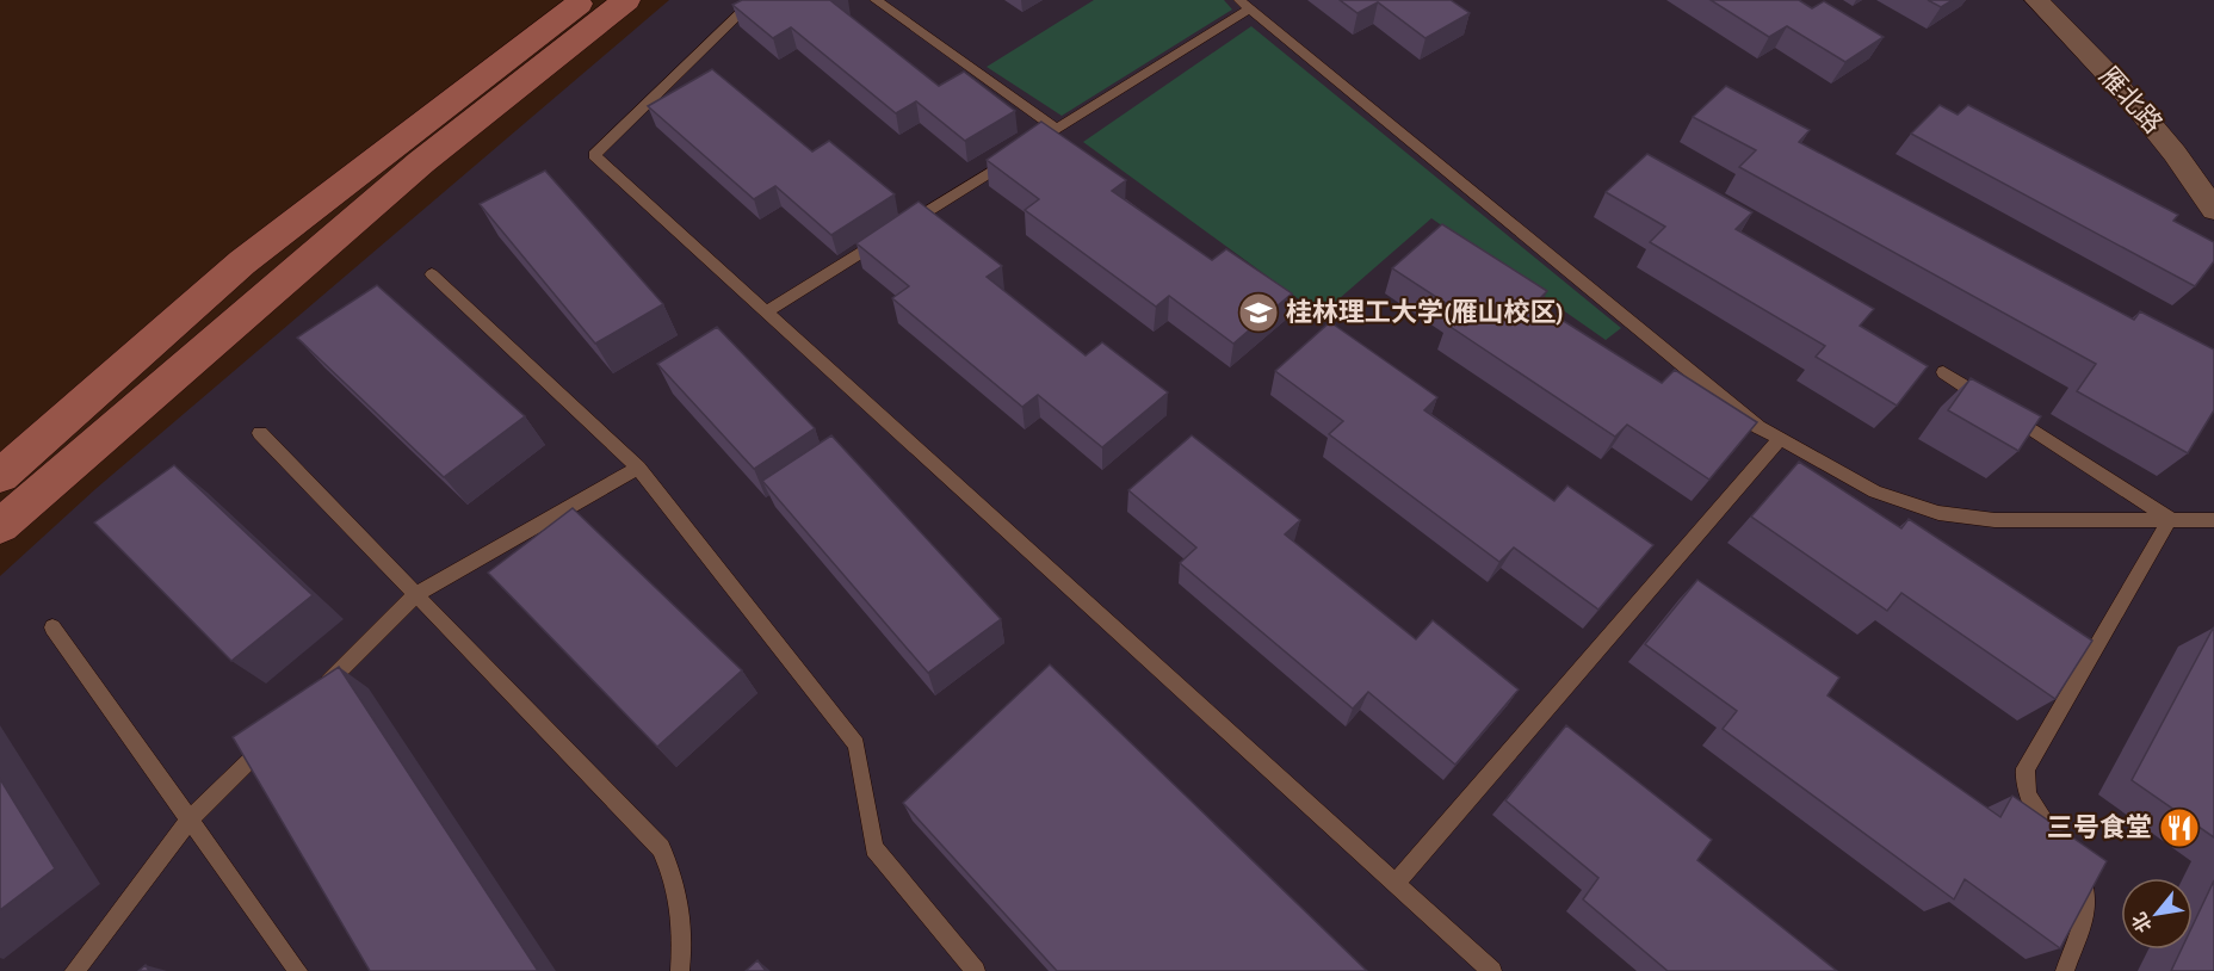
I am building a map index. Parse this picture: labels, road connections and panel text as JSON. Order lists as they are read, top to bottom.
{
  "streets": {
    "street": ["雁北路"]
  },
  "places": {
    "school or university": ["桂林理工大学(雁山校区)"],
    "restaurant": ["三号食堂"]
  },
  "north": "bottom left"
}
